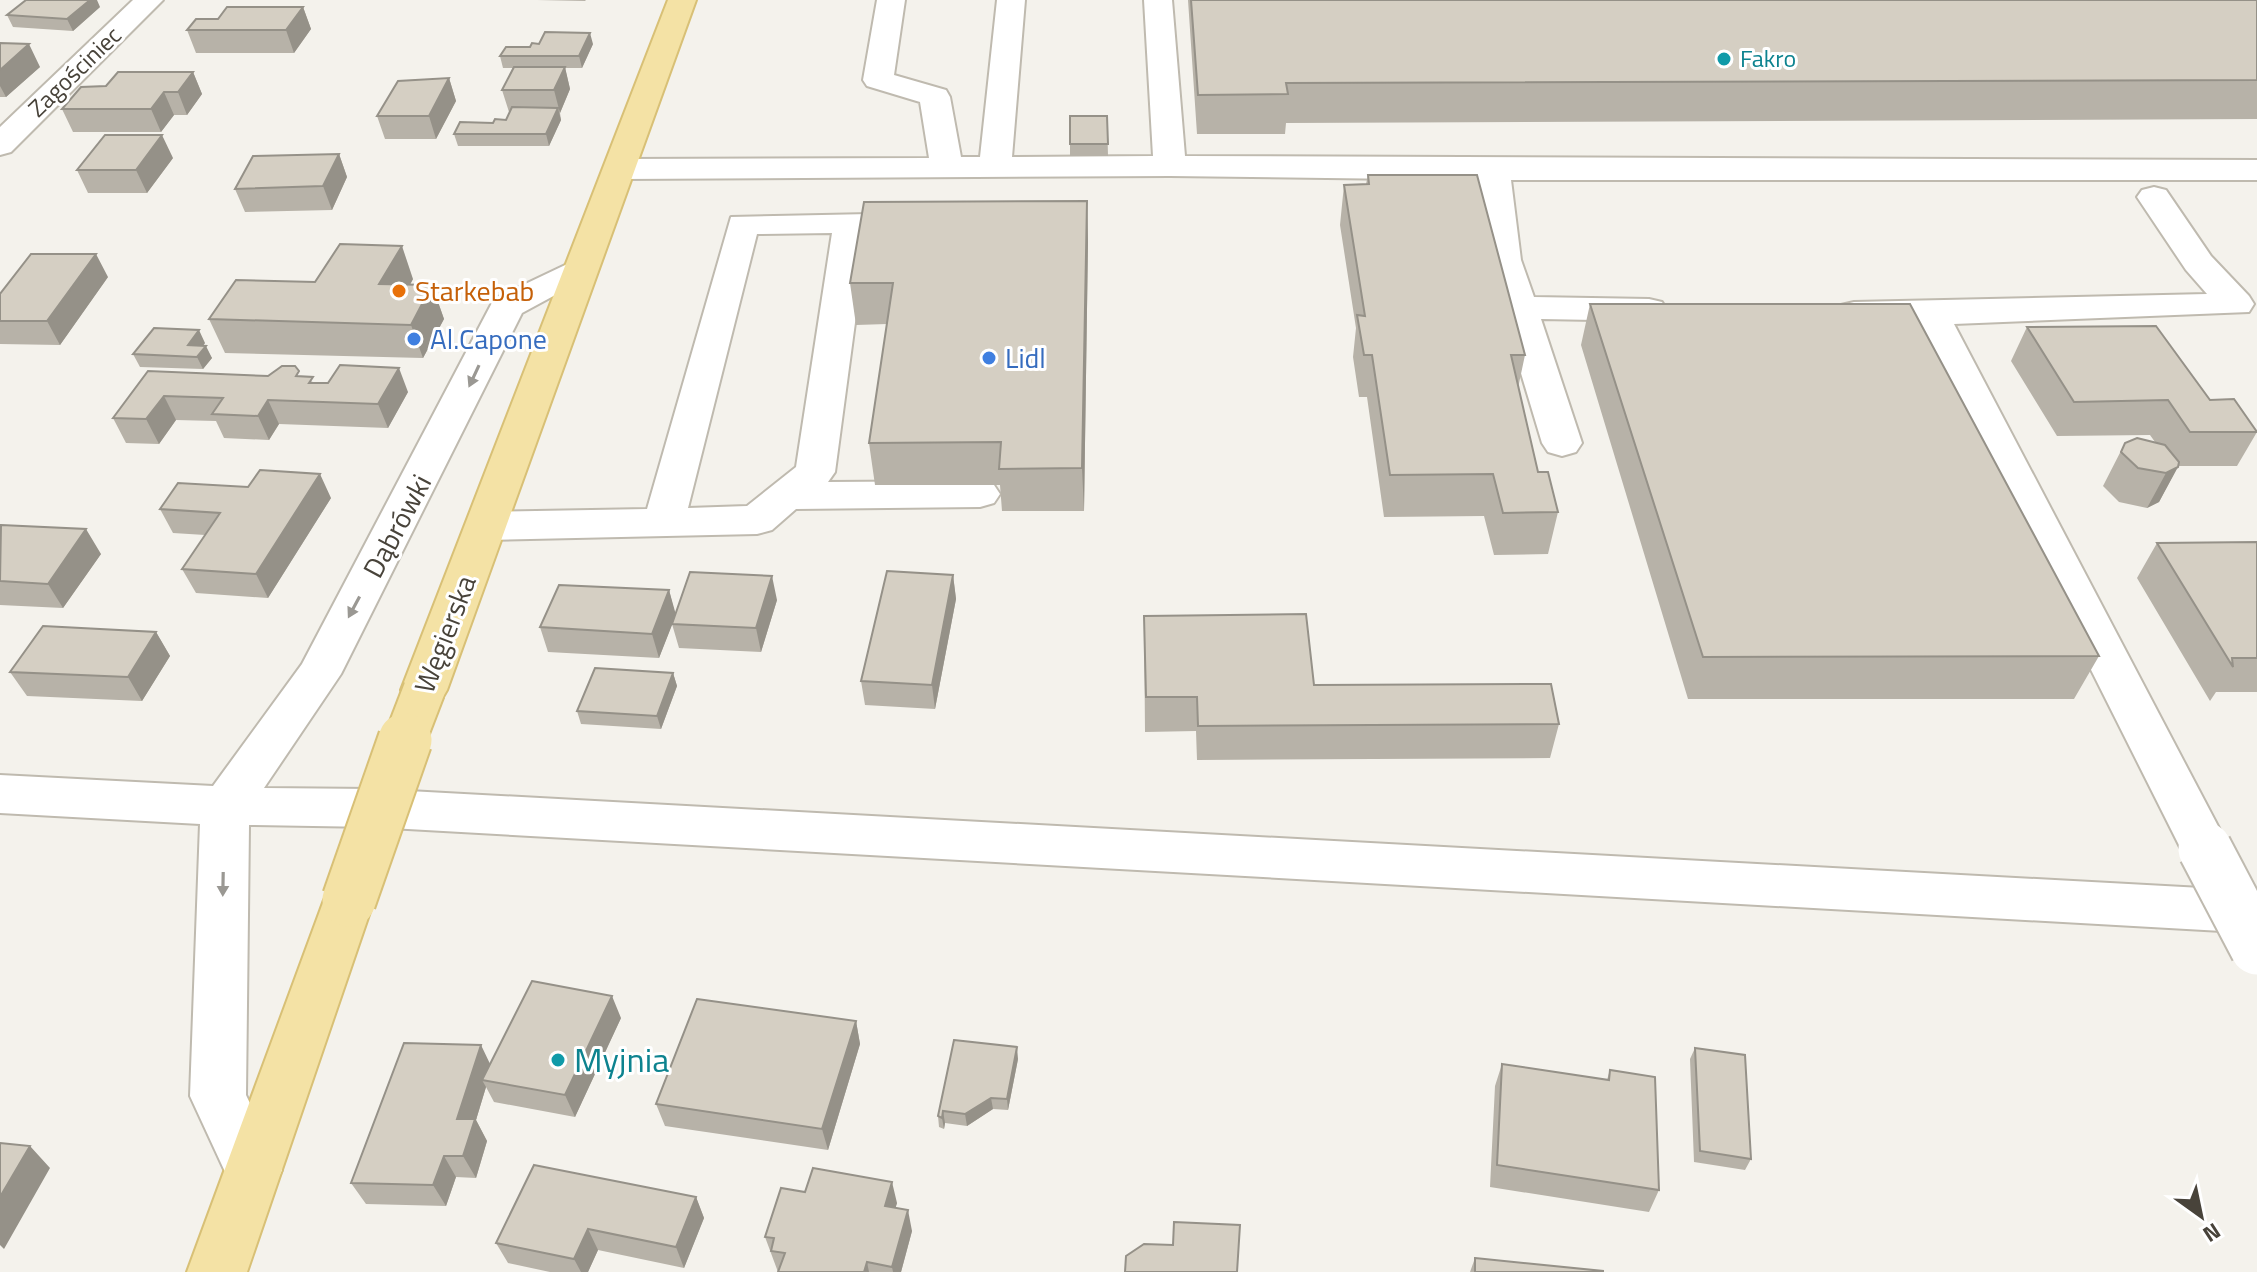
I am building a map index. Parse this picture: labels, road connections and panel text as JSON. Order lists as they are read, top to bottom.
{
  "streets": {
    "main road": ["Węgierska"],
    "street": ["Zagościniec", "Dąbrówki"]
  },
  "crossings": [
    ["Dąbrówki", "Węgierska"]
  ],
  "one_way": ["Dąbrówki"],
  "places": [
    "Fakro",
    "Starkebab",
    "Al.Capone",
    "Lidl",
    "Myjnia"
  ],
  "north": "bottom right"
}
